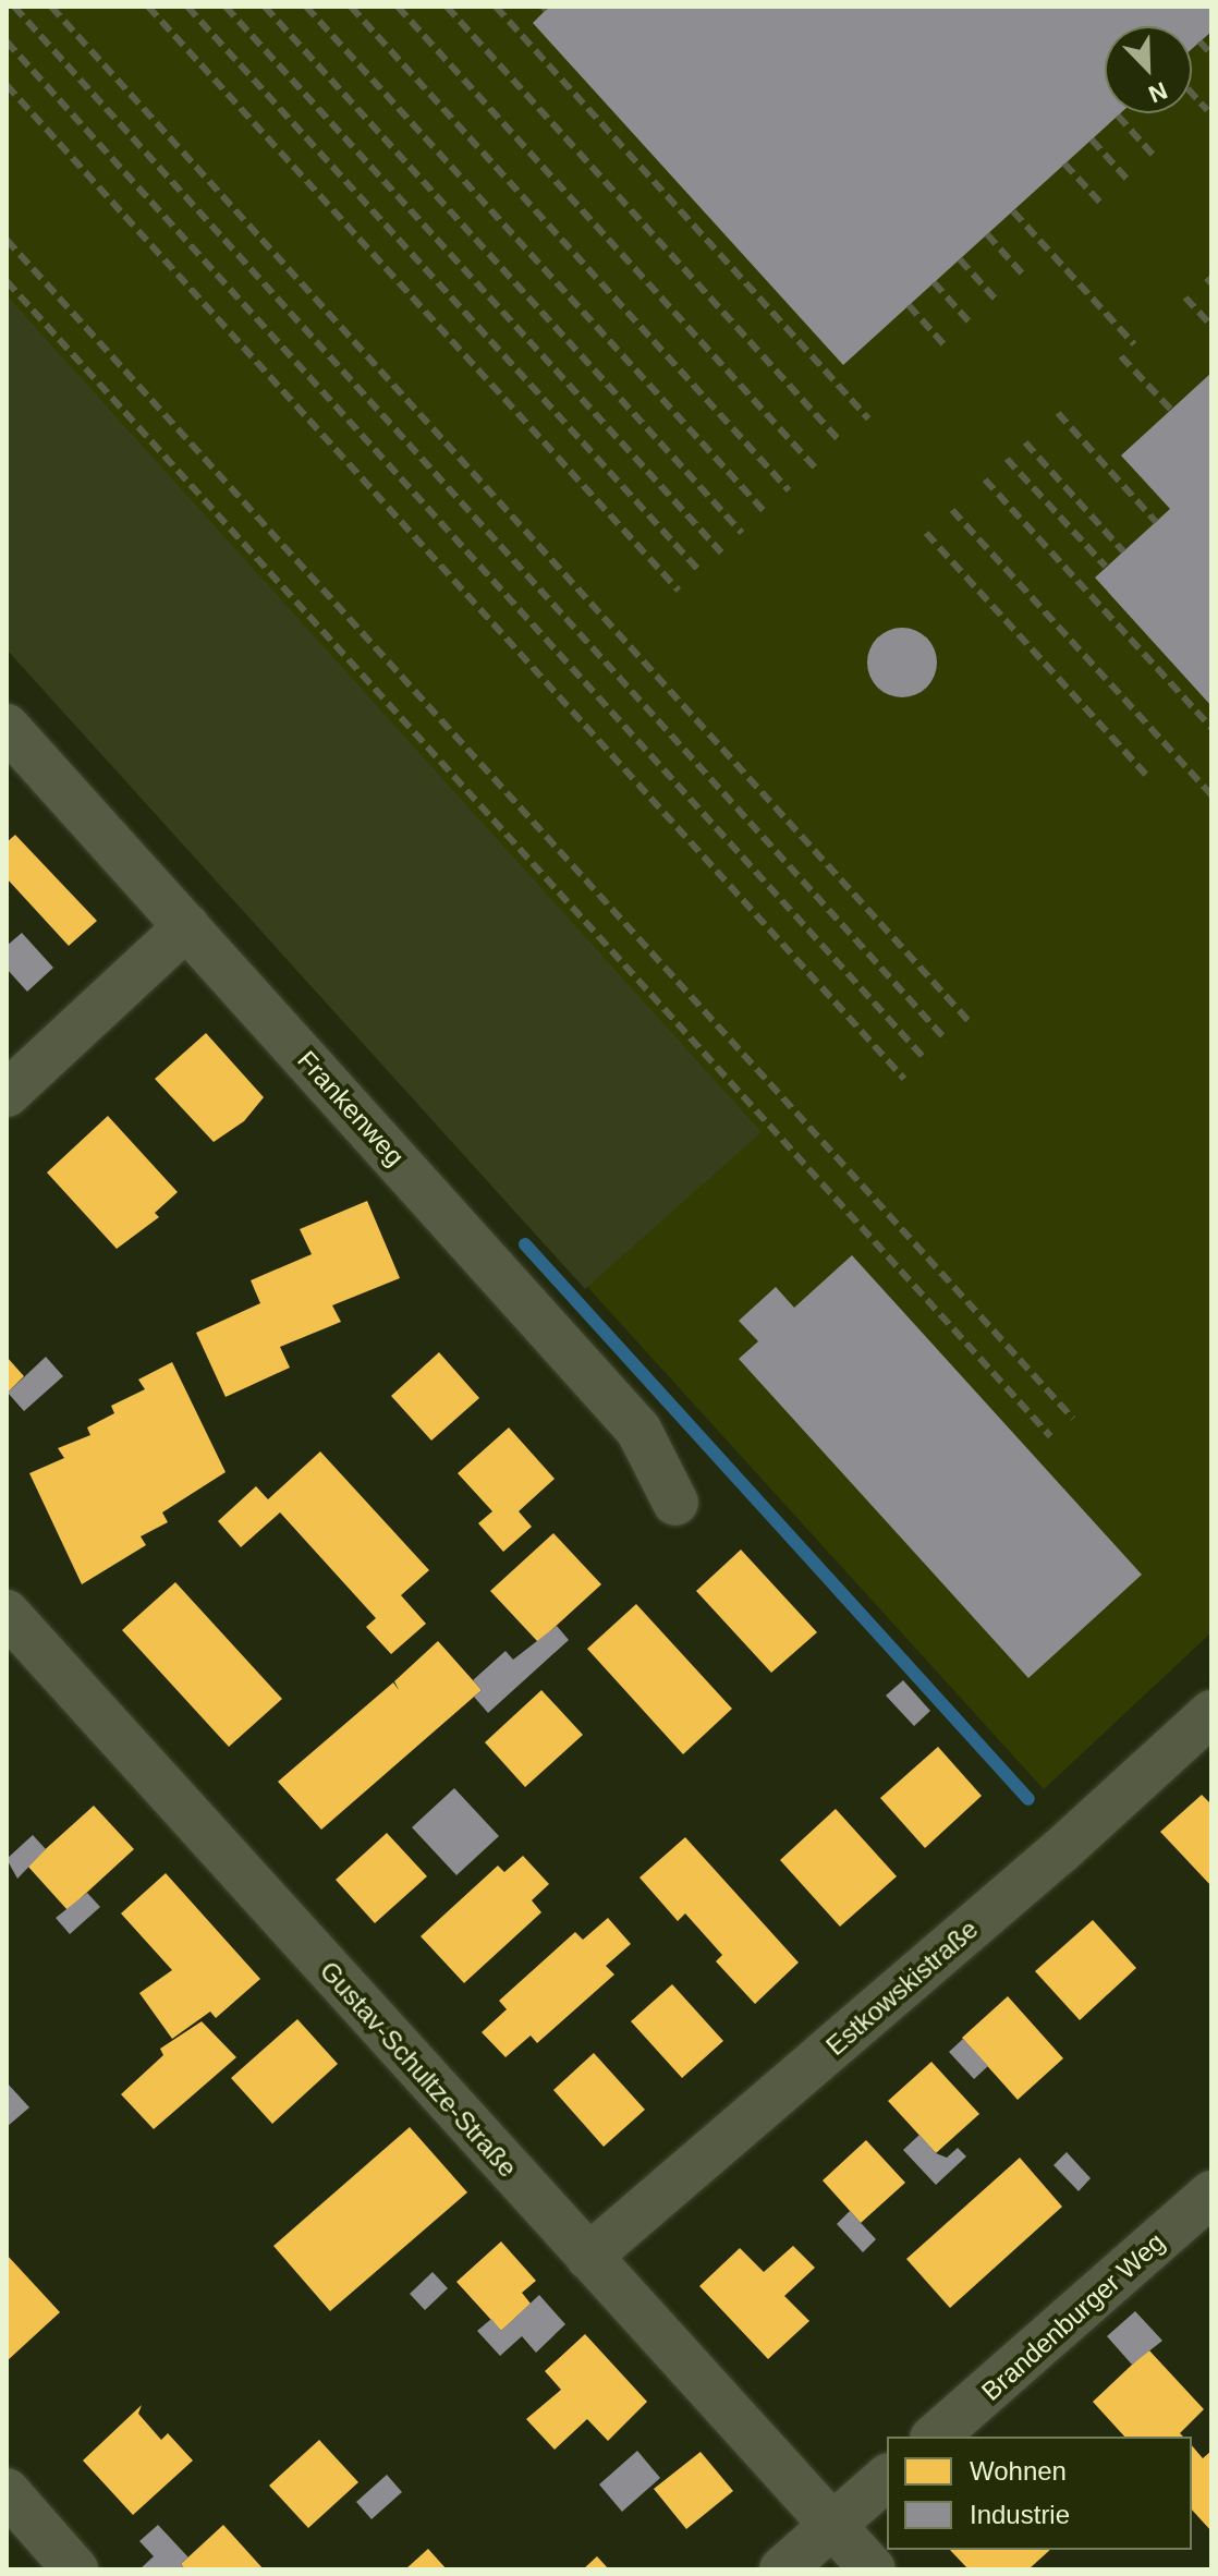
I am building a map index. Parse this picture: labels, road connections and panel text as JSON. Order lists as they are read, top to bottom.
{
  "streets": {
    "street": [
      "Frankenweg",
      "Estkowskistraße",
      "Gustav-Schultze-Straße",
      "Brandenburger Weg"
    ]
  },
  "crossings": [
    ["Estkowskistraße", "Gustav-Schultze-Straße"]
  ],
  "legend": ["Wohnen", "Industrie"],
  "north": "bottom right"
}
